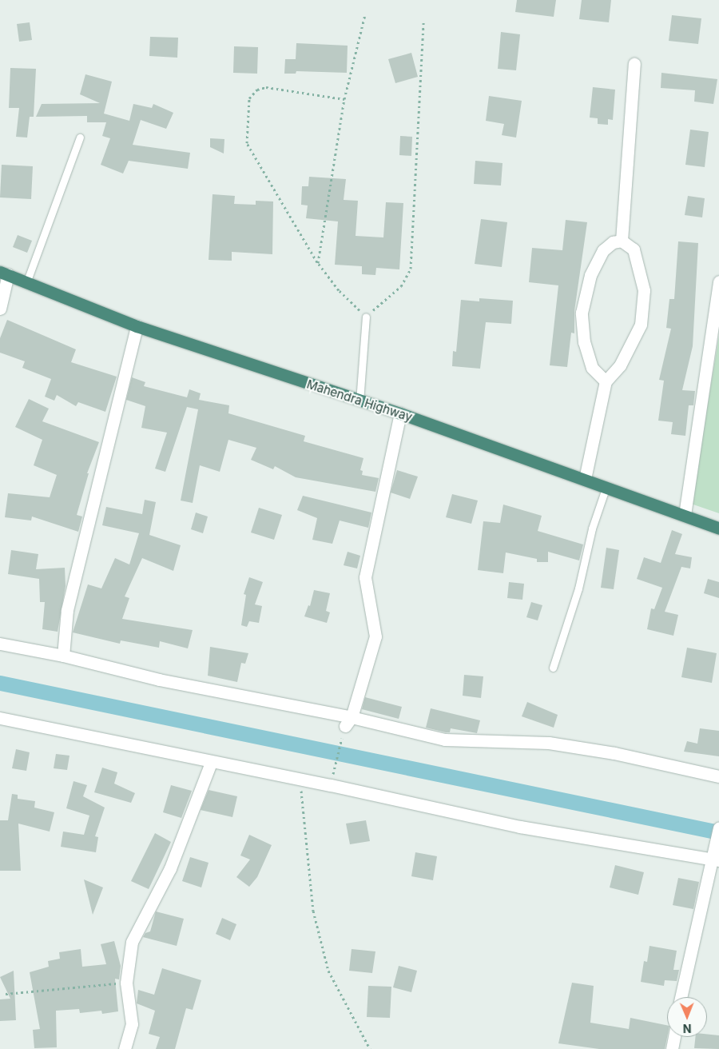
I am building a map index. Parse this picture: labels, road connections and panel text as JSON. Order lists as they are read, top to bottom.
{
  "streets": {
    "highway": ["Mahendra Highway"]
  },
  "north": "bottom"
}
